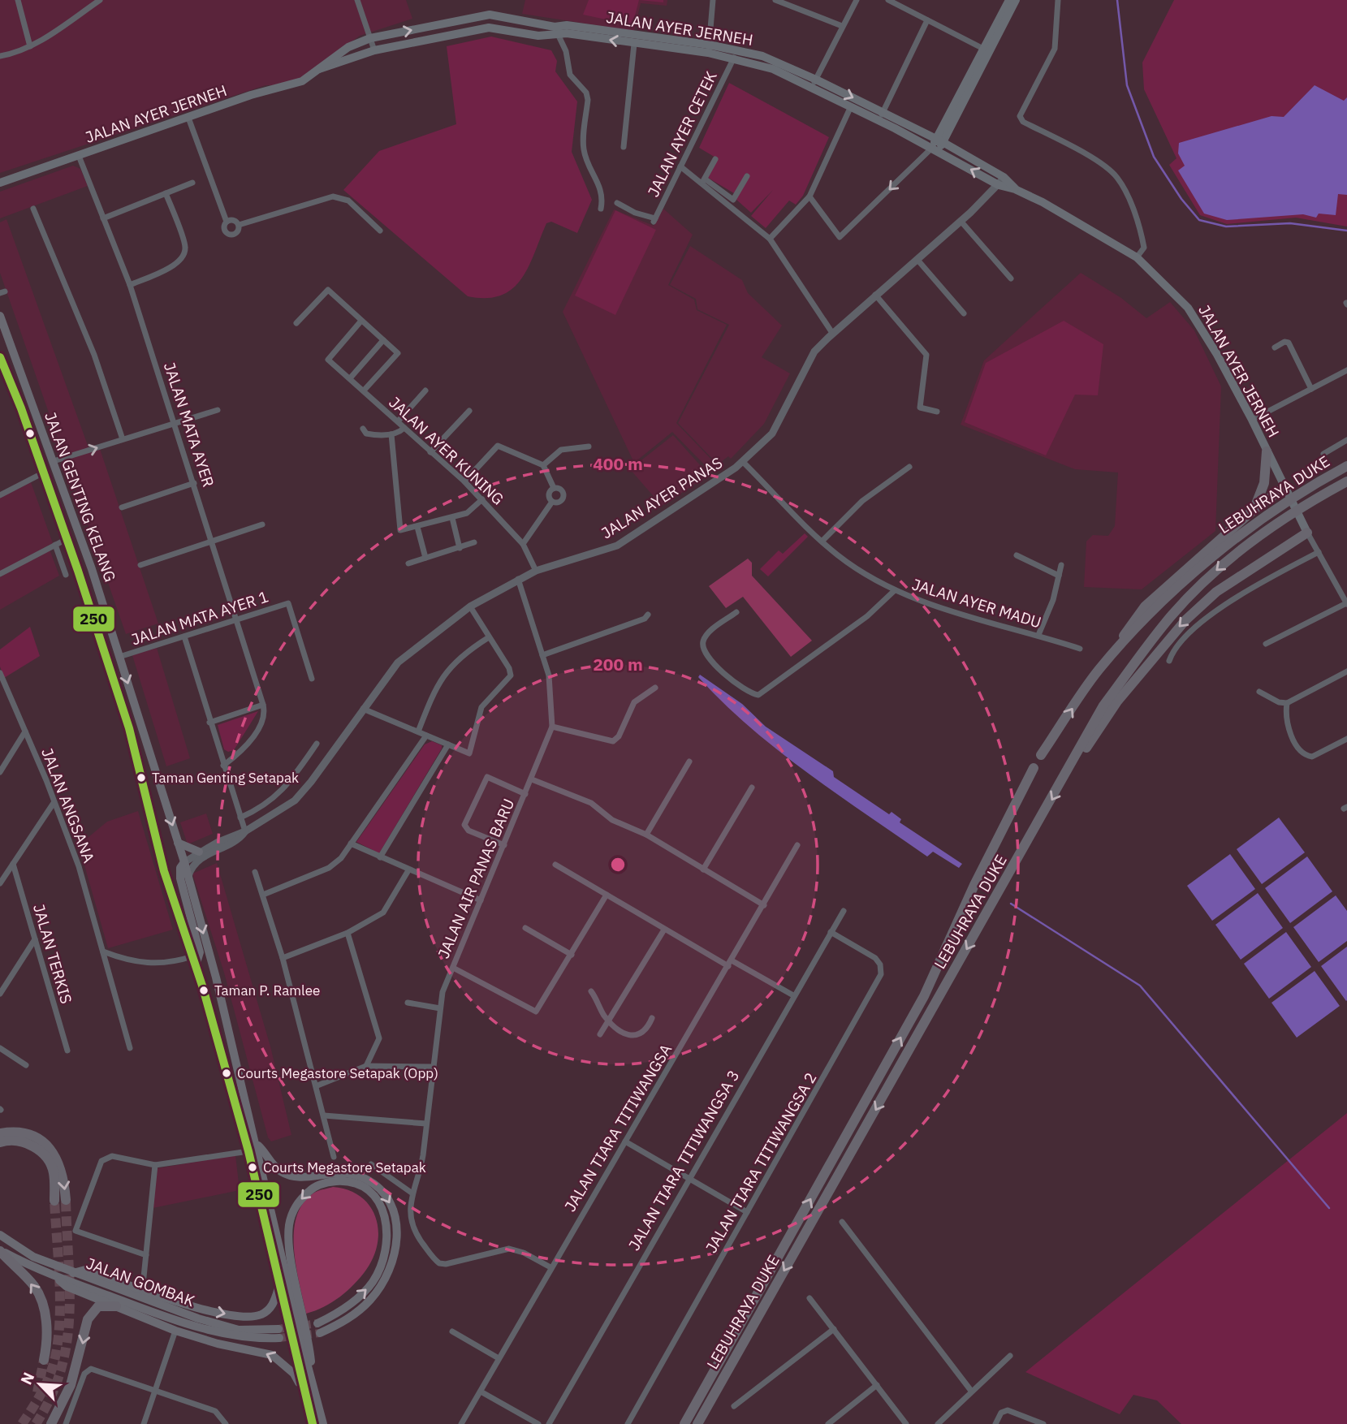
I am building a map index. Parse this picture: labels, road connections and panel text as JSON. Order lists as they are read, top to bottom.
{
  "streets": {
    "highway": ["LEBUHRAYA DUKE"],
    "main road": ["JALAN AYER JERNEH", "JALAN GENTING KELANG", "JALAN GOMBAK"],
    "street": [
      "JALAN AYER CETEK",
      "JALAN MATA AYER",
      "JALAN AYER KUNING",
      "JALAN AYER PANAS",
      "JALAN AYER MADU",
      "JALAN MATA AYER 1",
      "JALAN ANGSANA",
      "JALAN AIR PANAS BARU",
      "JALAN TERKIS",
      "JALAN TIARA TITIWANGSA",
      "JALAN TIARA TITIWANGSA 3",
      "JALAN TIARA TITIWANGSA 2"
    ]
  },
  "crossings": [
    ["JALAN AYER JERNEH", "JALAN AYER CETEK"],
    ["JALAN AYER JERNEH", "JALAN MATA AYER"],
    ["JALAN AYER JERNEH", "JALAN AYER PANAS"],
    ["JALAN MATA AYER", "JALAN MATA AYER 1"],
    ["JALAN AYER KUNING", "JALAN AYER PANAS"],
    ["JALAN GENTING KELANG", "JALAN AYER PANAS"],
    ["JALAN GENTING KELANG", "JALAN MATA AYER 1"],
    ["JALAN AYER PANAS", "JALAN AYER MADU"],
    ["JALAN AYER PANAS", "JALAN AIR PANAS BARU"],
    ["JALAN AIR PANAS BARU", "JALAN TIARA TITIWANGSA"],
    ["JALAN TIARA TITIWANGSA 3", "JALAN TIARA TITIWANGSA 2"]
  ],
  "places": [
    "Taman Genting Setapak",
    "Taman P. Ramlee",
    "Courts Megastore Setapak (Opp)",
    "Courts Megastore Setapak"
  ],
  "lines": ["transit line 250"],
  "north": "top left",
  "rings": ["400 m", "200 m"]
}
